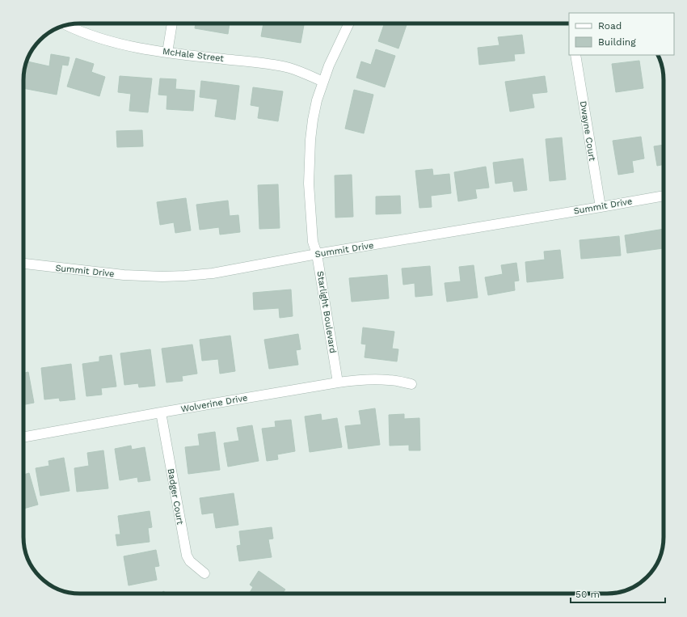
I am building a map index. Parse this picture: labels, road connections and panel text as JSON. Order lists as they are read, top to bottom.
{
  "streets": {
    "street": [
      "McHale Street",
      "Dwayne Court",
      "Summit Drive",
      "Starlight Boulevard",
      "Wolverine Drive",
      "Badger Court"
    ]
  },
  "crossings": [
    ["McHale Street", "Starlight Boulevard"],
    ["Dwayne Court", "Summit Drive"],
    ["Summit Drive", "Starlight Boulevard"],
    ["Starlight Boulevard", "Wolverine Drive"],
    ["Wolverine Drive", "Badger Court"]
  ],
  "legend": ["Road", "Building"],
  "scale_bar": "50 m"
}
